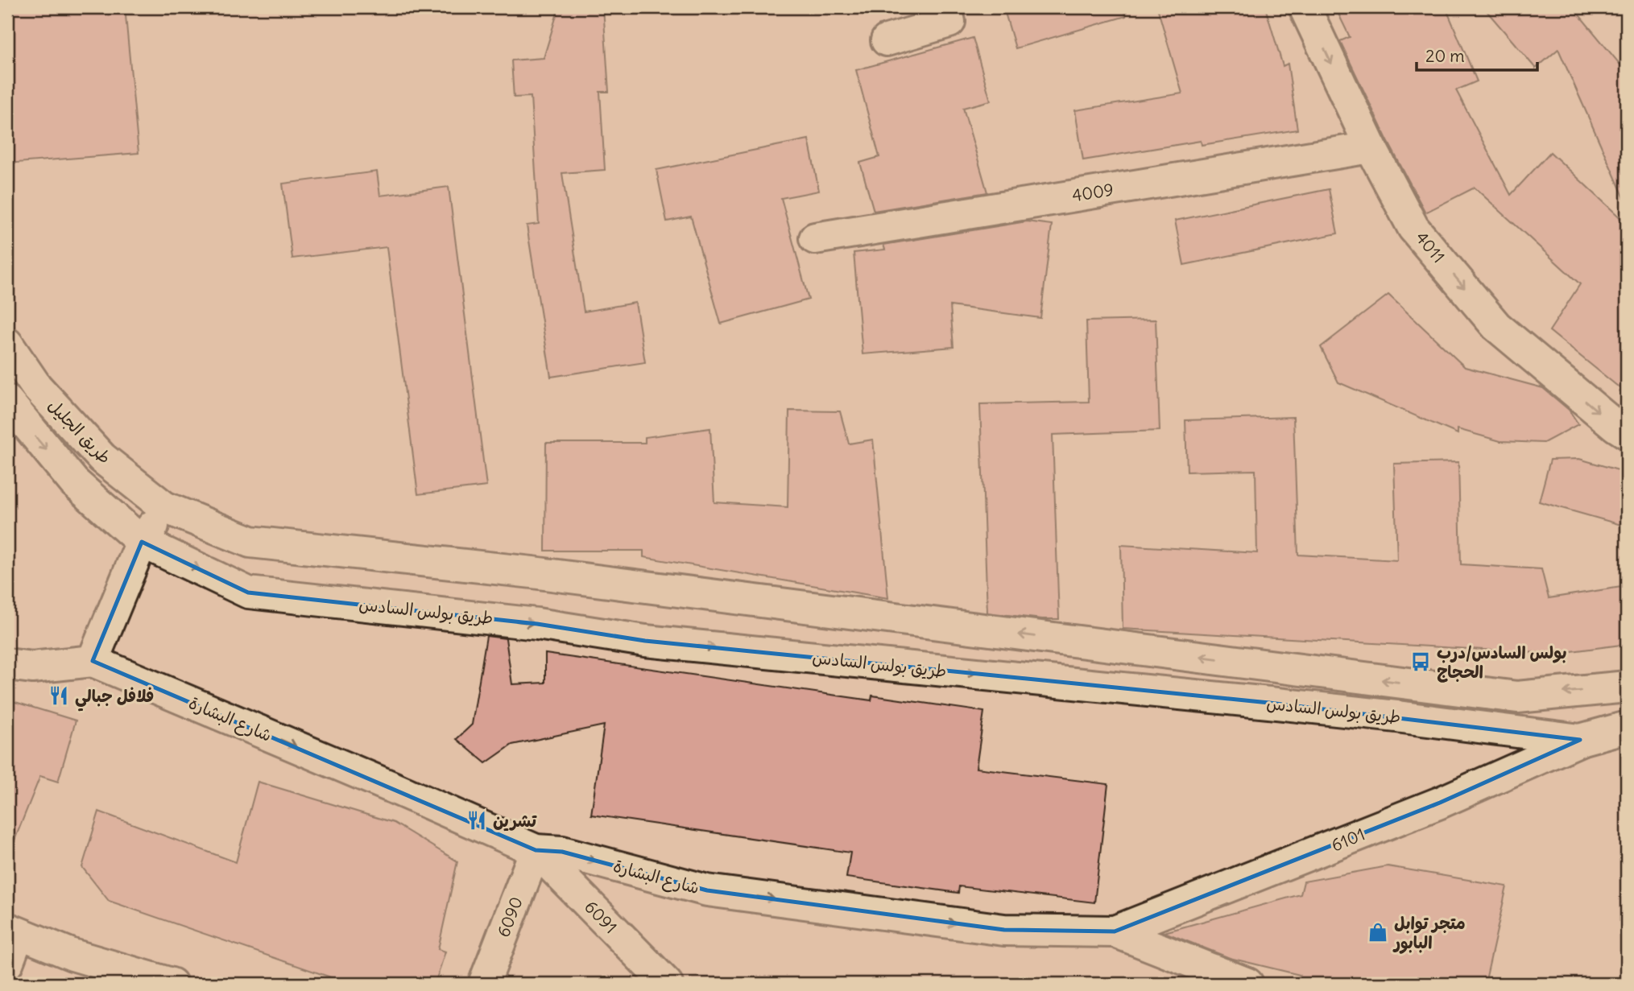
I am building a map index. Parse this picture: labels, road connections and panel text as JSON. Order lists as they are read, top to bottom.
{
  "streets": {
    "street": [
      "4009",
      "4011",
      "طريق الجليل",
      "طريق بولس السادس",
      "شارع البشارة",
      "6101",
      "6090",
      "6091"
    ]
  },
  "crossings": [
    ["4009", "4011"],
    ["طريق الجليل", "طريق بولس السادس"],
    ["طريق بولس السادس", "6101"],
    ["شارع البشارة", "6101"],
    ["شارع البشارة", "6090"],
    ["شارع البشارة", "6091"],
    ["6090", "6091"]
  ],
  "one_way": ["4011", "شارع البشارة"],
  "places": {
    "bus stop": ["بولس السادس/درب الحجاج"],
    "restaurant": ["فلافل جبالي", "تشرين"],
    "shop": ["متجر توابل البابور"]
  },
  "scale_bar": "20 m"
}
